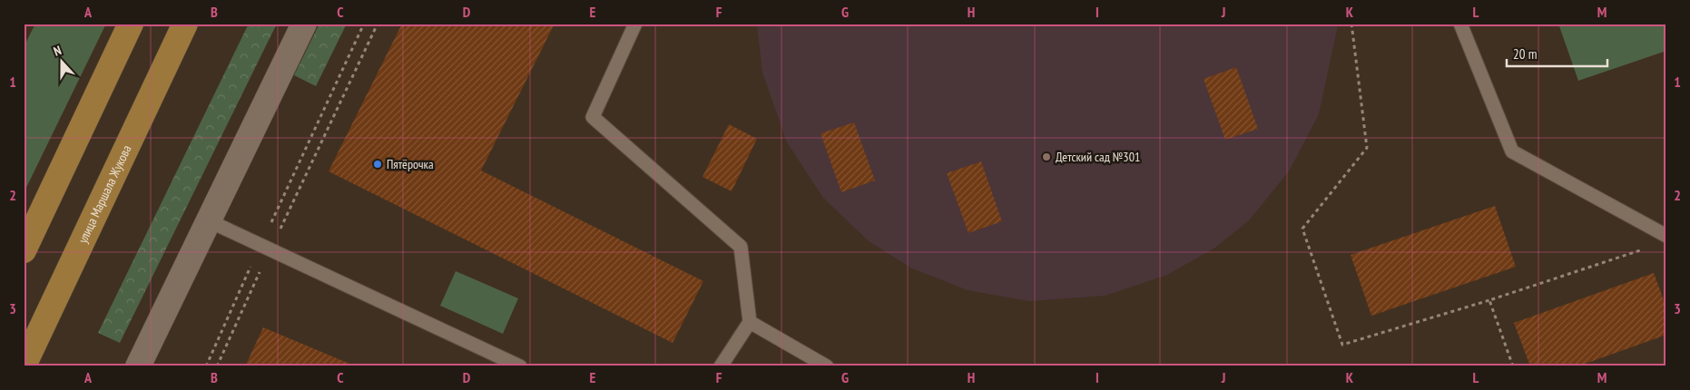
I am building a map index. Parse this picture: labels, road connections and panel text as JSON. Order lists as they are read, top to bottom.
{
  "streets": {
    "main road": ["улица Маршала Жукова"]
  },
  "places": ["Детский сад №301", "Пятёрочка"],
  "scale_bar": "20 m",
  "north": "top",
  "grid": {
    "columns": [
      "A",
      "B",
      "C",
      "D",
      "E",
      "F",
      "G",
      "H",
      "I",
      "J",
      "K",
      "L",
      "M"
    ],
    "rows": ["1", "2", "3"]
  }
}
